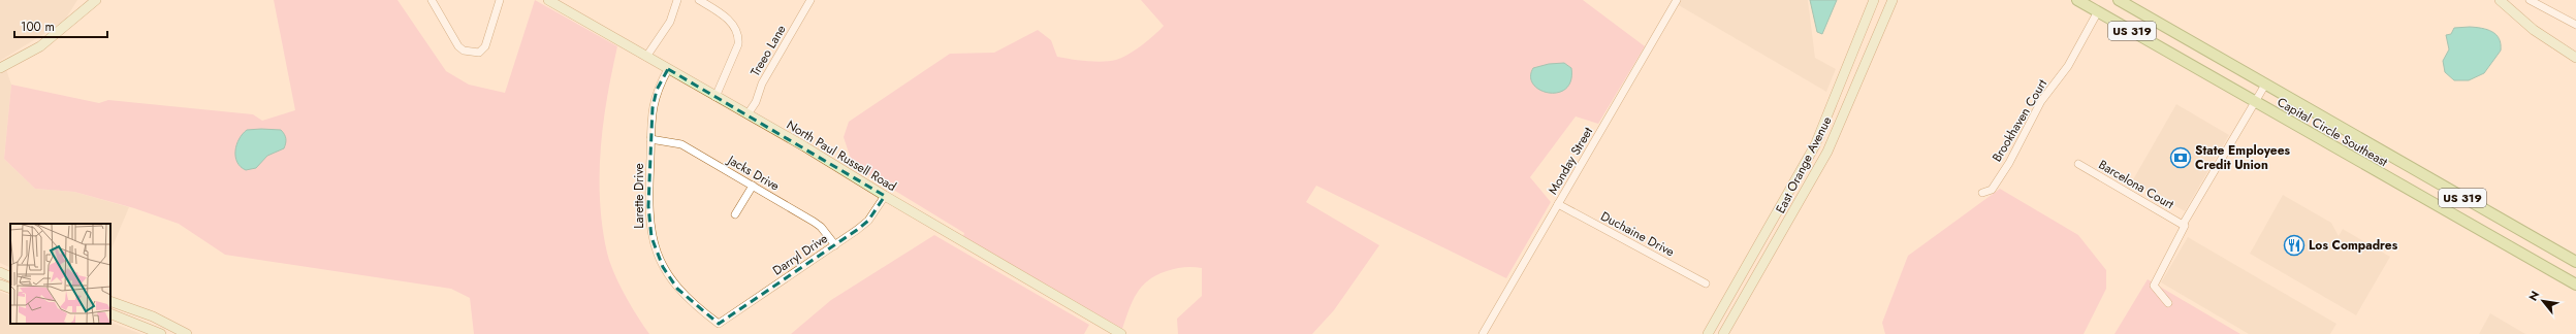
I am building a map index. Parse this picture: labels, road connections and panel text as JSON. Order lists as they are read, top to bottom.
{
  "streets": {
    "main road": ["US 319", "Capital Circle Southeast"],
    "street": [
      "Treeo Lane",
      "Brookhaven Court",
      "North Paul Russell Road",
      "Monday Street",
      "East Orange Avenue",
      "Jacks Drive",
      "Barcelona Court",
      "Larette Drive",
      "Duchaine Drive",
      "Darryl Drive"
    ]
  },
  "crossings": [
    ["Treeo Lane", "North Paul Russell Road"],
    ["Brookhaven Court", "Capital Circle Southeast"],
    ["North Paul Russell Road", "Larette Drive"],
    ["North Paul Russell Road", "Darryl Drive"],
    ["Monday Street", "Duchaine Drive"],
    ["Jacks Drive", "Larette Drive"],
    ["Jacks Drive", "Darryl Drive"],
    ["Larette Drive", "Darryl Drive"]
  ],
  "places": {
    "bank": ["State Employees Credit Union"],
    "restaurant": ["Los Compadres"]
  },
  "scale_bar": "100 m",
  "north": "top left"
}
